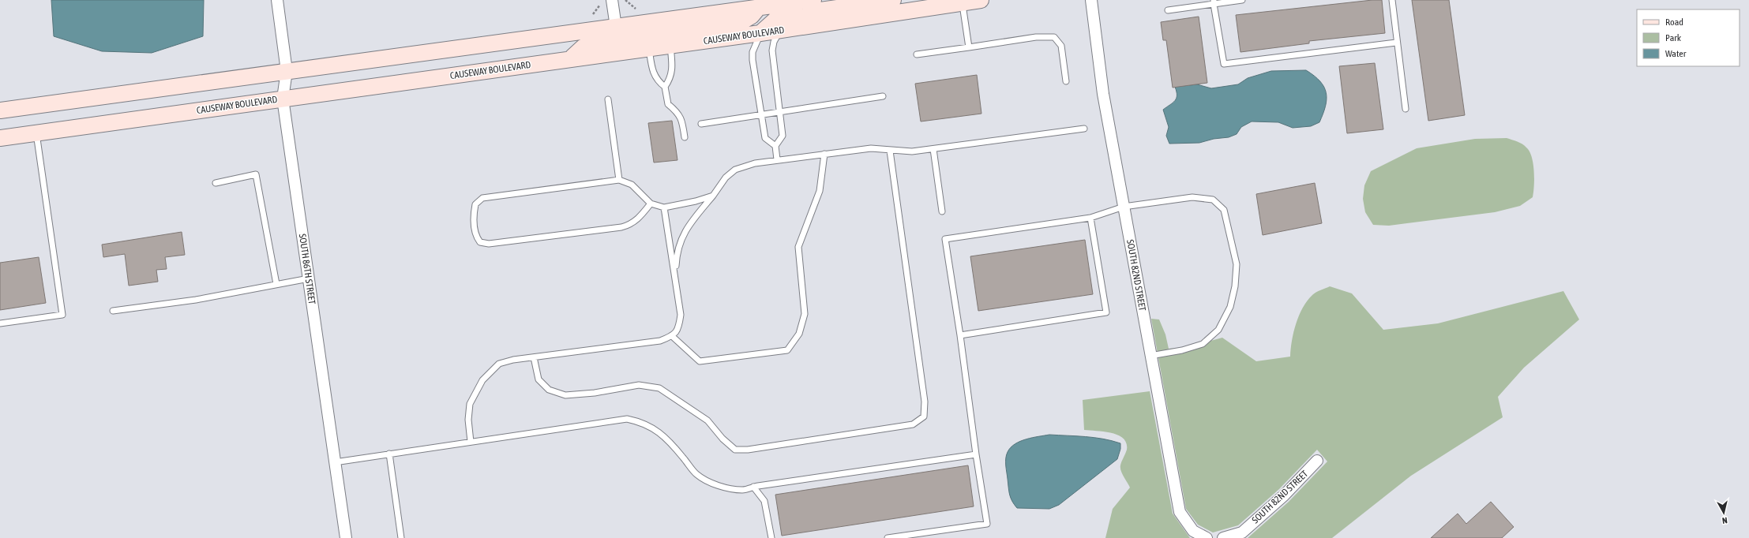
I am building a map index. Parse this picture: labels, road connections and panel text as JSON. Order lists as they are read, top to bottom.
{
  "streets": {
    "main road": ["CAUSEWAY BOULEVARD"],
    "street": ["SOUTH 86TH STREET", "SOUTH 82ND STREET"]
  },
  "crossings": [
    ["CAUSEWAY BOULEVARD", "SOUTH 86TH STREET"]
  ],
  "legend": ["Road", "Park", "Water"],
  "north": "bottom"
}
